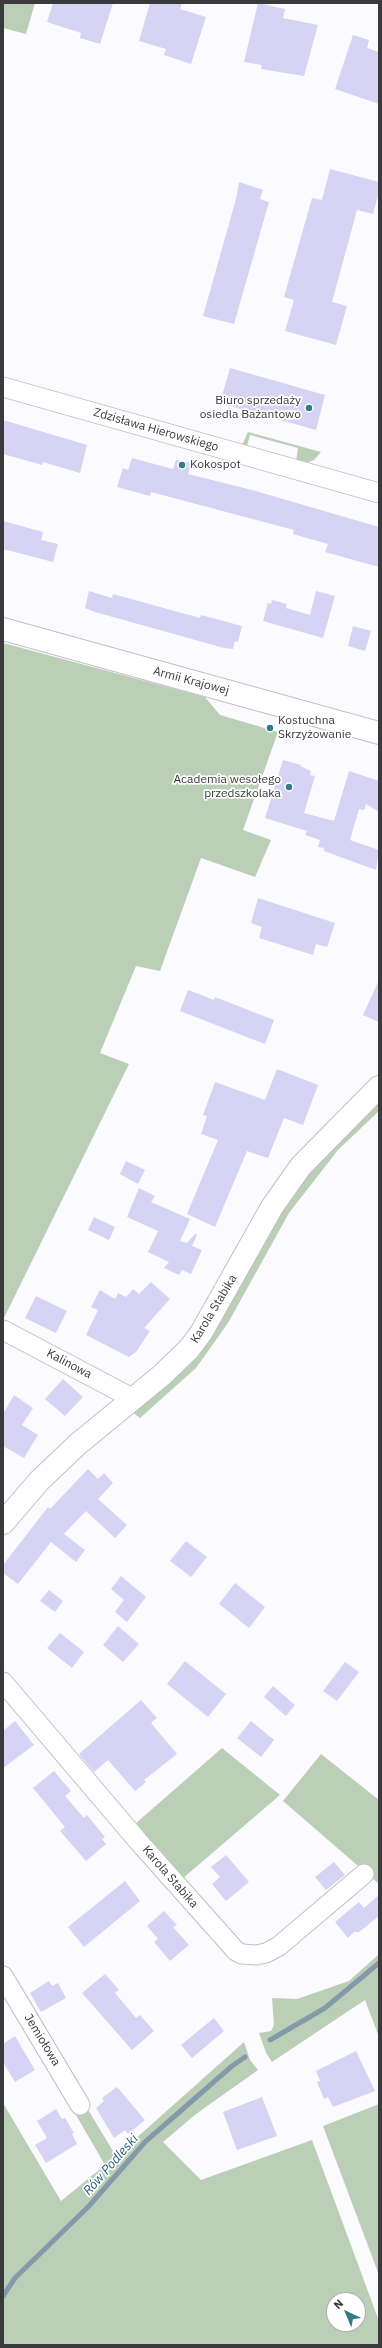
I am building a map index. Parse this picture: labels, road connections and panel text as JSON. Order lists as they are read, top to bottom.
{
  "streets": {
    "street": [
      "Zdzisława Hierowskiego",
      "Armii Krajowej",
      "Karola Stabika",
      "Kalinowa",
      "Jemiołowa"
    ]
  },
  "crossings": [
    ["Karola Stabika", "Kalinowa"]
  ],
  "water": ["Rów Podleski"],
  "places": [
    "Biuro sprzedaży osiedla Bażantowo",
    "Kokospot",
    "Kostuchna Skrzyżowanie",
    "Academia wesołego przedszkolaka"
  ],
  "north": "top left"
}
